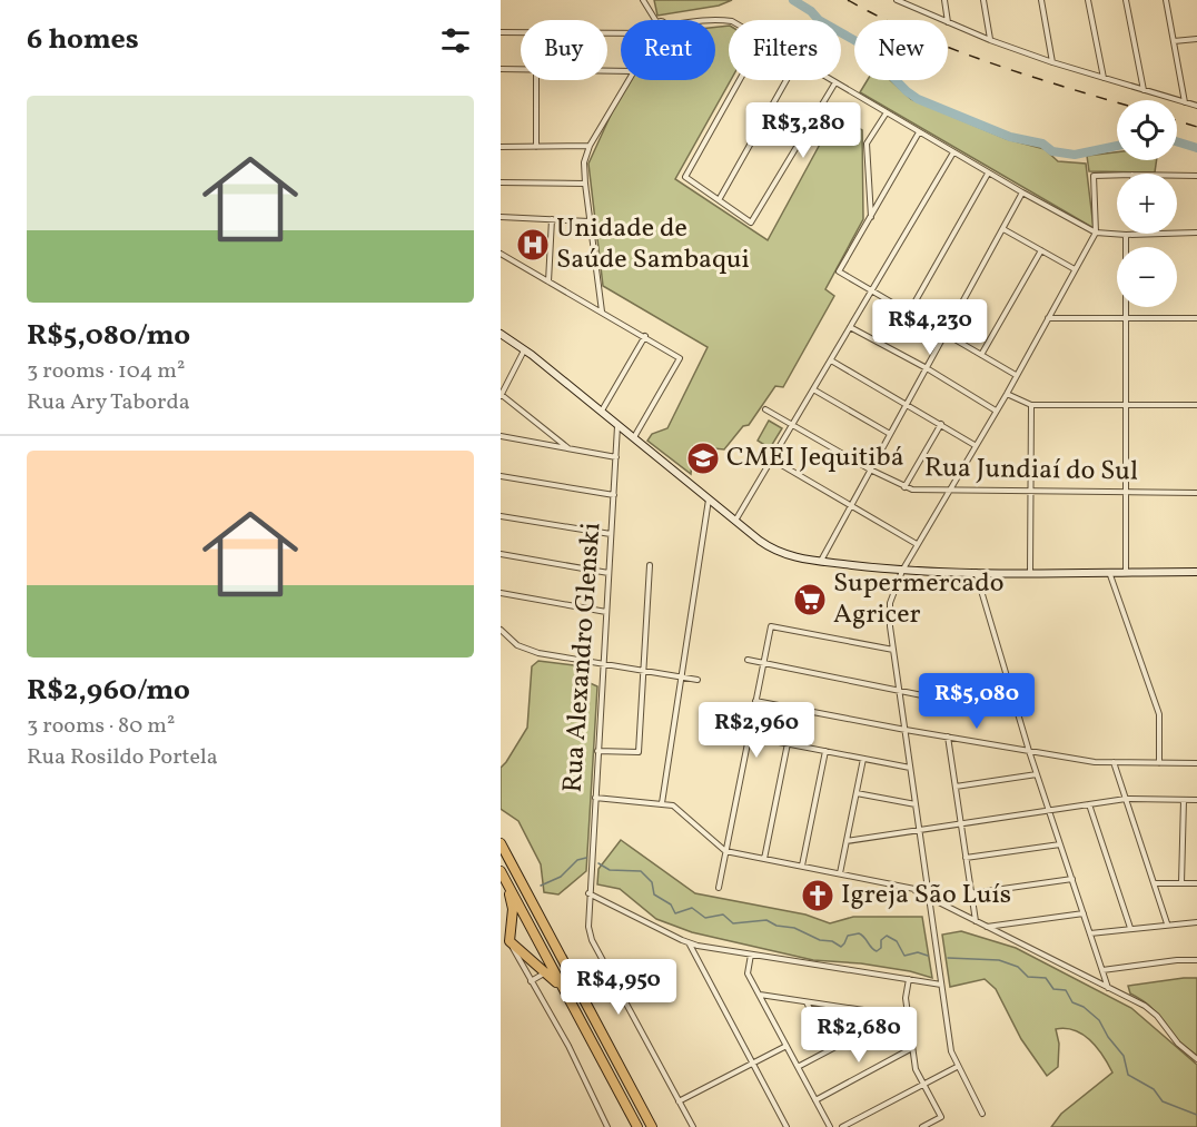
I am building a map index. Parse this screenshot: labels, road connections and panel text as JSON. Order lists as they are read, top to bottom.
{
  "streets": {
    "street": ["Rua Jundiaí do Sul", "Rua Alexandro Glenski"]
  },
  "places": {
    "hospital": ["Unidade de Saúde Sambaqui"],
    "school or university": ["CMEI Jequitibá"],
    "supermarket": ["Supermercado Agricer"],
    "church": ["Igreja São Luís"]
  },
  "page": {
    "heading": "6 homes",
    "chip": [
      "Buy",
      "Rent",
      "Filters",
      "New"
    ],
    "list": [
      {
        "name": "R$5,080/mo",
        "note": "3 rooms · 104 m² · Rua Ary Taborda"
      },
      {
        "name": "R$2,960/mo",
        "note": "3 rooms · 80 m² · Rua Rosildo Portela"
      }
    ],
    "map_buttons": ["+", "−"],
    "price": [
      "R$3,280",
      "R$4,230",
      "R$5,080",
      "R$2,960",
      "R$4,950",
      "R$2,680"
    ]
  }
}
